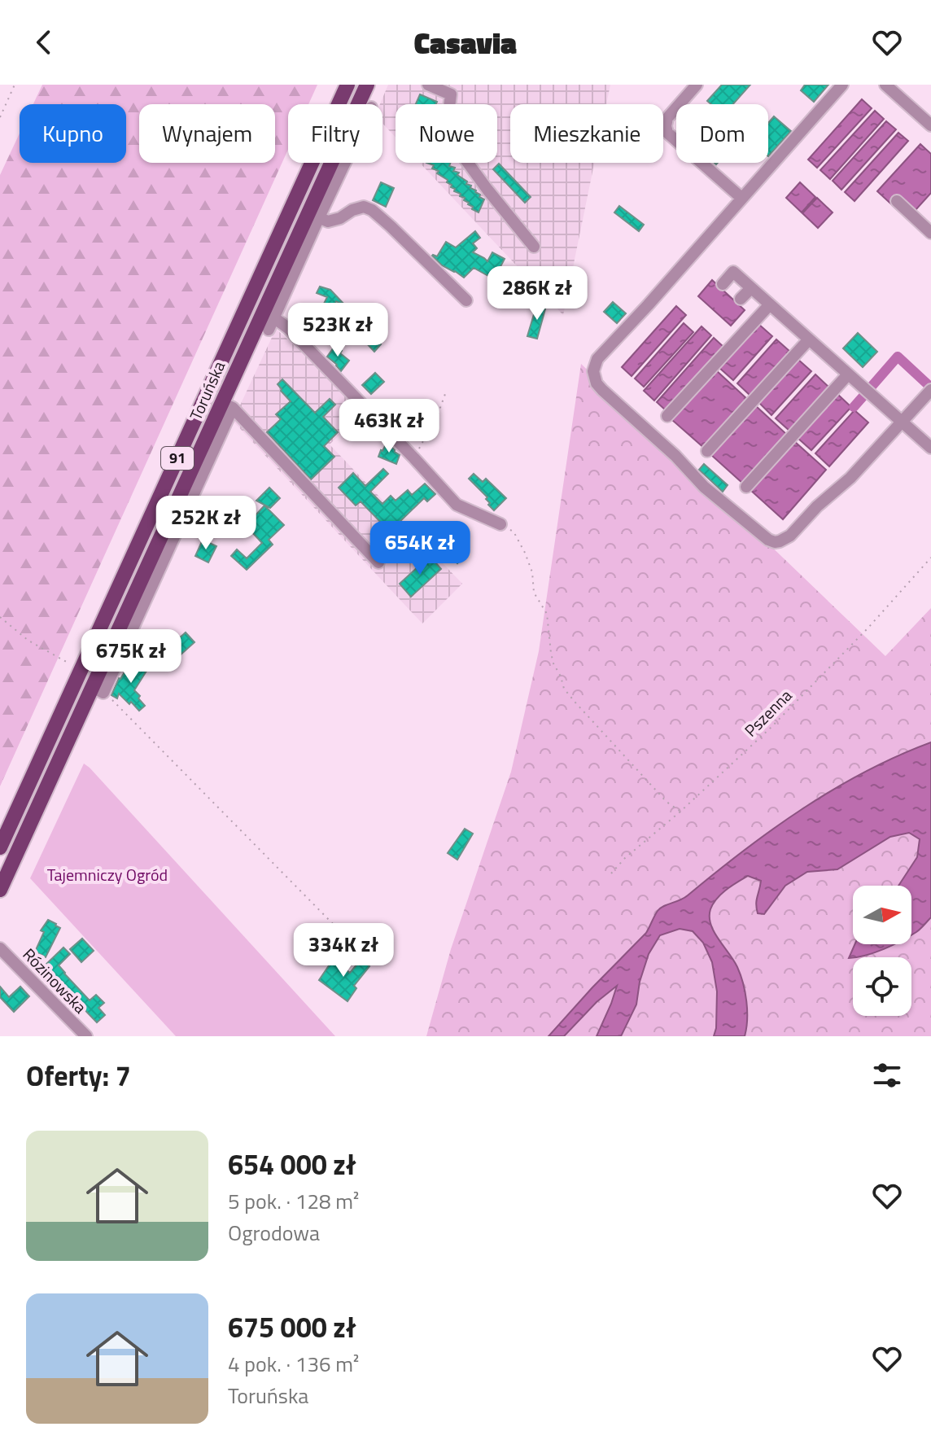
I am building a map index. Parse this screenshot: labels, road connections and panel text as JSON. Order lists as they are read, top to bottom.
{
  "streets": {
    "main road": ["Toruńska", "91"],
    "street": ["Rózinowska"],
    "path": ["Pszenna"]
  },
  "parks": ["Tajemniczy Ogród"],
  "north": "right",
  "page": {
    "header": "Casavia",
    "chip": [
      "Kupno",
      "Wynajem",
      "Filtry",
      "Nowe",
      "Mieszkanie",
      "Dom"
    ],
    "price": [
      "286K zł",
      "523K zł",
      "463K zł",
      "252K zł",
      "654K zł",
      "675K zł",
      "334K zł"
    ],
    "heading": "Oferty: 7",
    "list": [
      {
        "name": "654 000 zł",
        "note": "5 pok. · 128 m² · Ogrodowa"
      },
      {
        "name": "675 000 zł",
        "note": "4 pok. · 136 m² · Toruńska"
      }
    ]
  }
}
